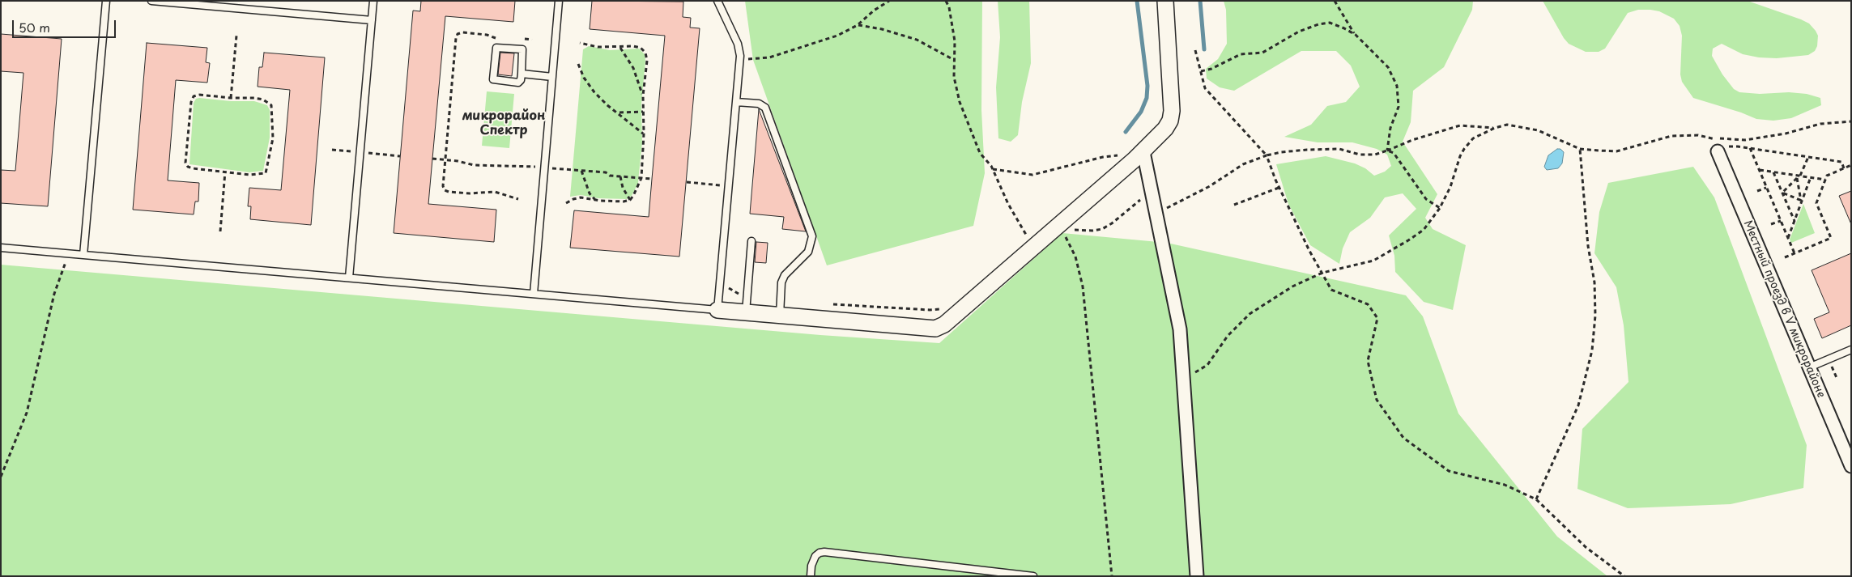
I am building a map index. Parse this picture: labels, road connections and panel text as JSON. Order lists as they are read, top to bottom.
{
  "streets": {
    "street": ["Местный проезд в V микрорайоне"]
  },
  "districts": ["микрорайон Спектр"],
  "scale_bar": "50 m"
}
